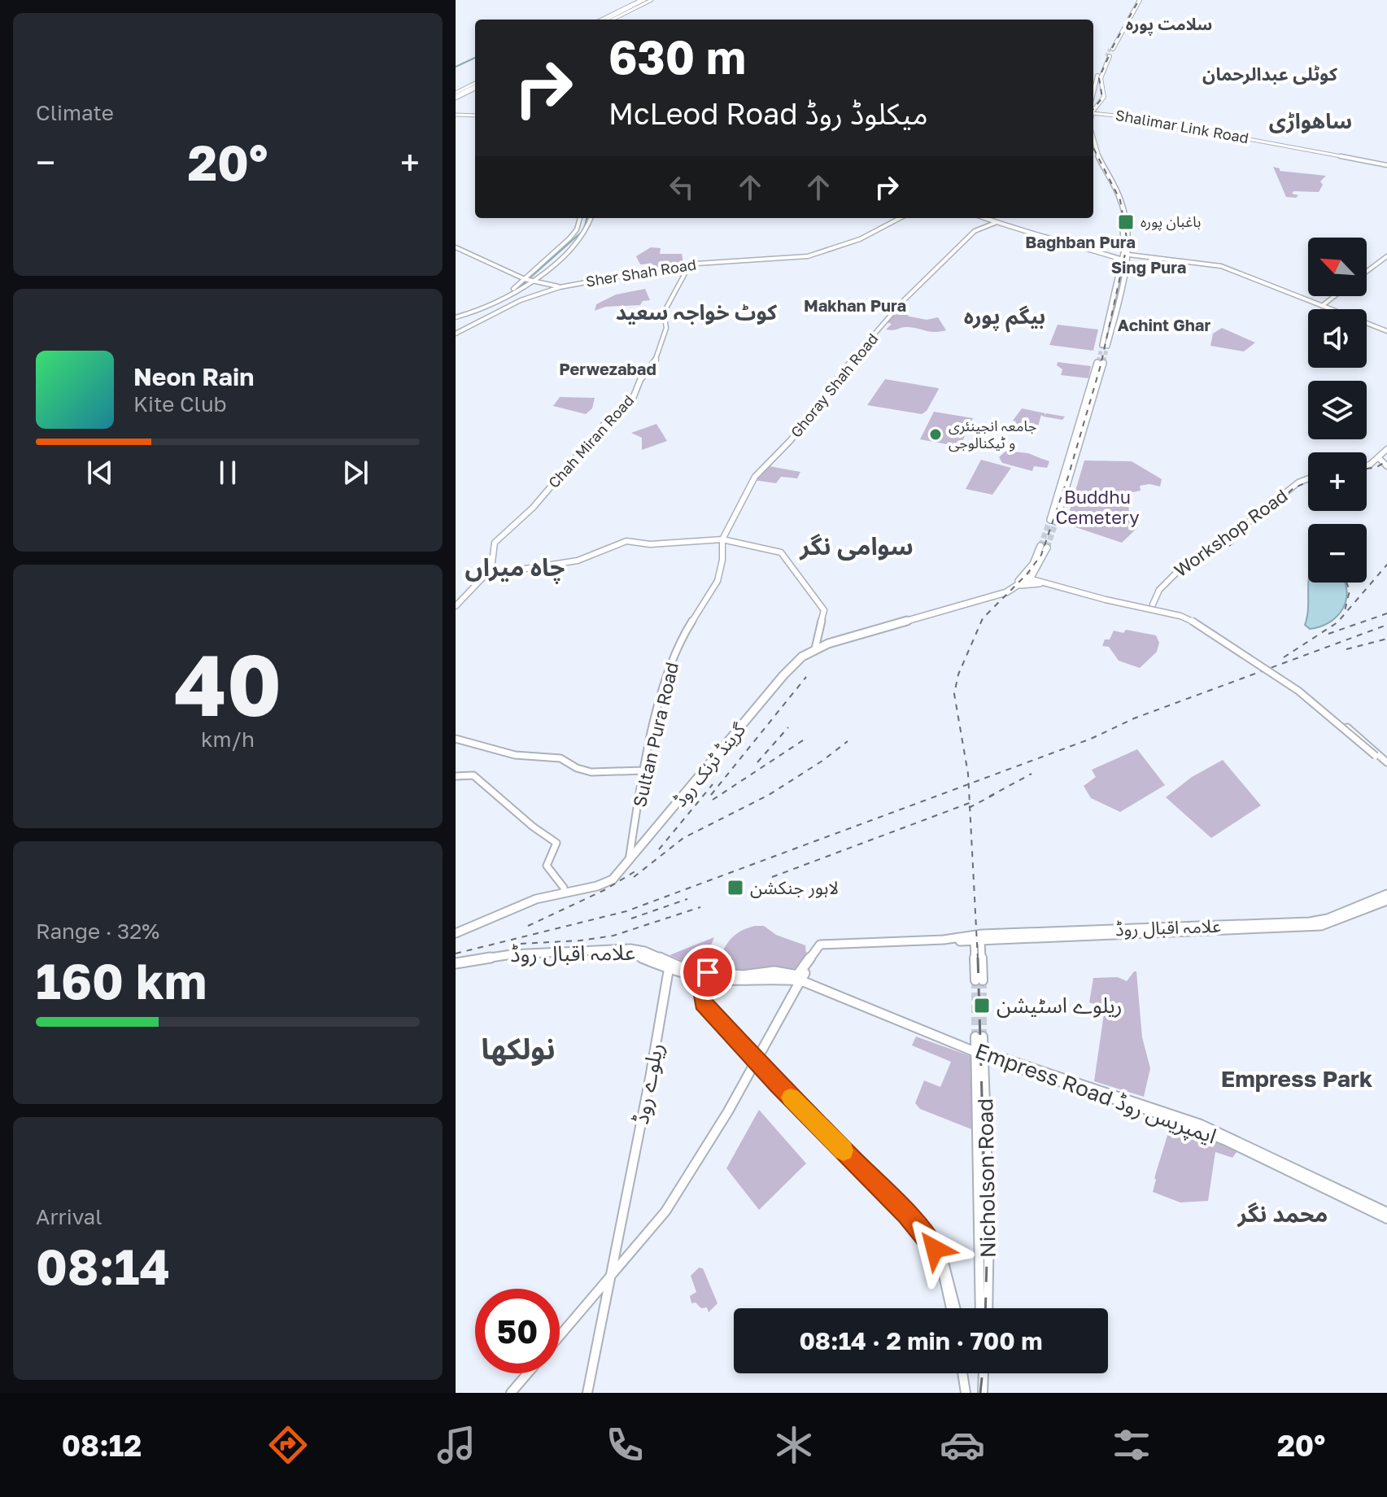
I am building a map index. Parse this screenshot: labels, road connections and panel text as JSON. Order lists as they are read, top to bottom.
{
  "streets": {
    "main road": [
      "Shalimar Link Road",
      "Sher Shah Road",
      "Ghoray Shah Road",
      "Chah Miran Road",
      "Workshop Road",
      "Sultan Pura Road",
      "گرینڈ ٹرنک روڈ",
      "علامہ اقبال روڈ",
      "ریلوے روڈ",
      "Empress Road ایمپریس روڈ",
      "Nicholson Road"
    ]
  },
  "crossings": [
    ["Sher Shah Road", "Chah Miran Road"],
    ["Ghoray Shah Road", "Sultan Pura Road"],
    ["Sultan Pura Road", "گرینڈ ٹرنک روڈ"],
    ["علامہ اقبال روڈ", "ریلوے روڈ"],
    ["علامہ اقبال روڈ", "Empress Road ایمپریس روڈ"],
    ["Empress Road ایمپریس روڈ", "Nicholson Road"]
  ],
  "districts": [
    "سلامت پورہ",
    "کوٹلی عبدالرحمان",
    "ساھواڑی",
    "Baghban Pura",
    "Sing Pura",
    "Makhan Pura",
    "کوٹ خواجہ سعید",
    "بیگم پورہ",
    "Achint Ghar",
    "Perwezabad",
    "سوامی نگر",
    "چاہ میراں",
    "نولکھا",
    "Empress Park",
    "محمد نگر"
  ],
  "parks": ["Buddhu Cemetery"],
  "places": {
    "transit": ["باغبان پورہ", "لاہور جنکشن", "ریلوے اسٹیشن"],
    "other": ["جامعہ انجینئری و ٹیکنالوجی"]
  },
  "north": "top left",
  "page": {
    "tile": [
      "Climate",
      ["40", "km/h"],
      ["Range · 32%", "160 km"],
      ["Arrival", "08:14"]
    ],
    "turn": ["630 m", "McLeod Road میکلوڈ روڈ"],
    "heat": ["−", "20°", "+"],
    "map_buttons": ["+", "−"],
    "song": ["Neon Rain", "Kite Club"],
    "limit": "50",
    "trip": "08:14 · 2 min · 700 m",
    "tabs": ["08:12", "20°"]
  }
}
